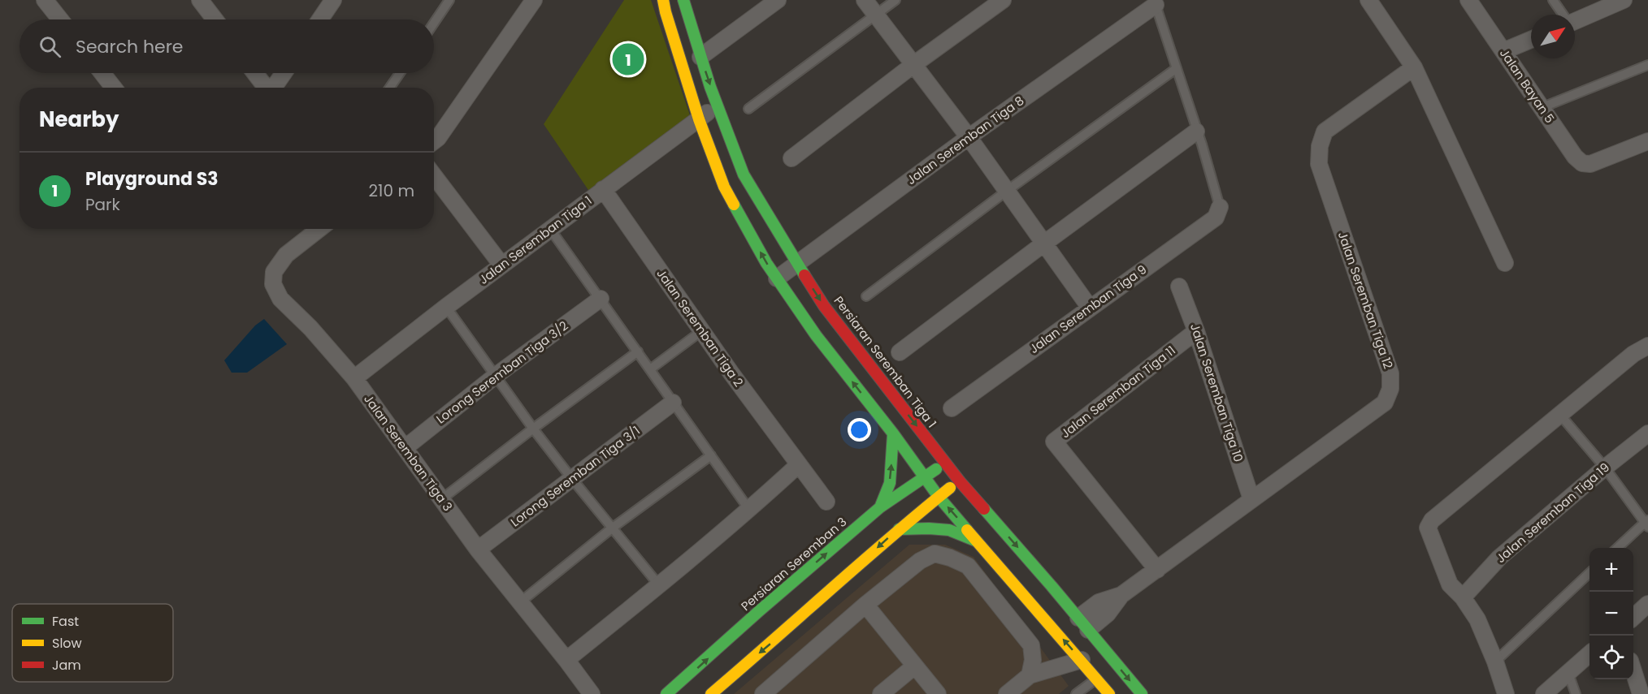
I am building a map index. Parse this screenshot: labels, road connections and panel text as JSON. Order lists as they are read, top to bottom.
{
  "streets": {
    "main road": ["Persiaran Seremban Tiga 1", "Persiaran Seremban 3"],
    "street": [
      "Jalan Bayan 5",
      "Jalan Seremban Tiga 8",
      "Jalan Seremban Tiga 1",
      "Jalan Seremban Tiga 12",
      "Jalan Seremban Tiga 9",
      "Jalan Seremban Tiga 2",
      "Lorong Seremban Tiga 3/2",
      "Jalan Seremban Tiga 11",
      "Jalan Seremban Tiga 10",
      "Jalan Seremban Tiga 3",
      "Lorong Seremban Tiga 3/1",
      "Jalan Seremban Tiga 19"
    ]
  },
  "crossings": [
    ["Jalan Seremban Tiga 8", "Persiaran Seremban Tiga 1"],
    ["Jalan Seremban Tiga 1", "Jalan Seremban Tiga 2"],
    ["Jalan Seremban Tiga 1", "Persiaran Seremban Tiga 1"],
    ["Jalan Seremban Tiga 1", "Jalan Seremban Tiga 3"],
    ["Jalan Seremban Tiga 12", "Persiaran Seremban Tiga 1"],
    ["Jalan Seremban Tiga 12", "Jalan Seremban Tiga 11"],
    ["Jalan Seremban Tiga 12", "Jalan Seremban Tiga 10"],
    ["Persiaran Seremban Tiga 1", "Persiaran Seremban 3"],
    ["Lorong Seremban Tiga 3/2", "Jalan Seremban Tiga 3"],
    ["Jalan Seremban Tiga 11", "Jalan Seremban Tiga 10"],
    ["Jalan Seremban Tiga 3", "Lorong Seremban Tiga 3/1"]
  ],
  "legend": ["Fast", "Slow", "Jam"],
  "north": "top right",
  "page": {
    "search": "Search here",
    "pins": "1",
    "heading": "Nearby",
    "list": [
      {
        "mark": "1",
        "name": "Playground S3",
        "note": "Park",
        "value": "210 m"
      }
    ],
    "map_buttons": ["+", "−"]
  }
}
